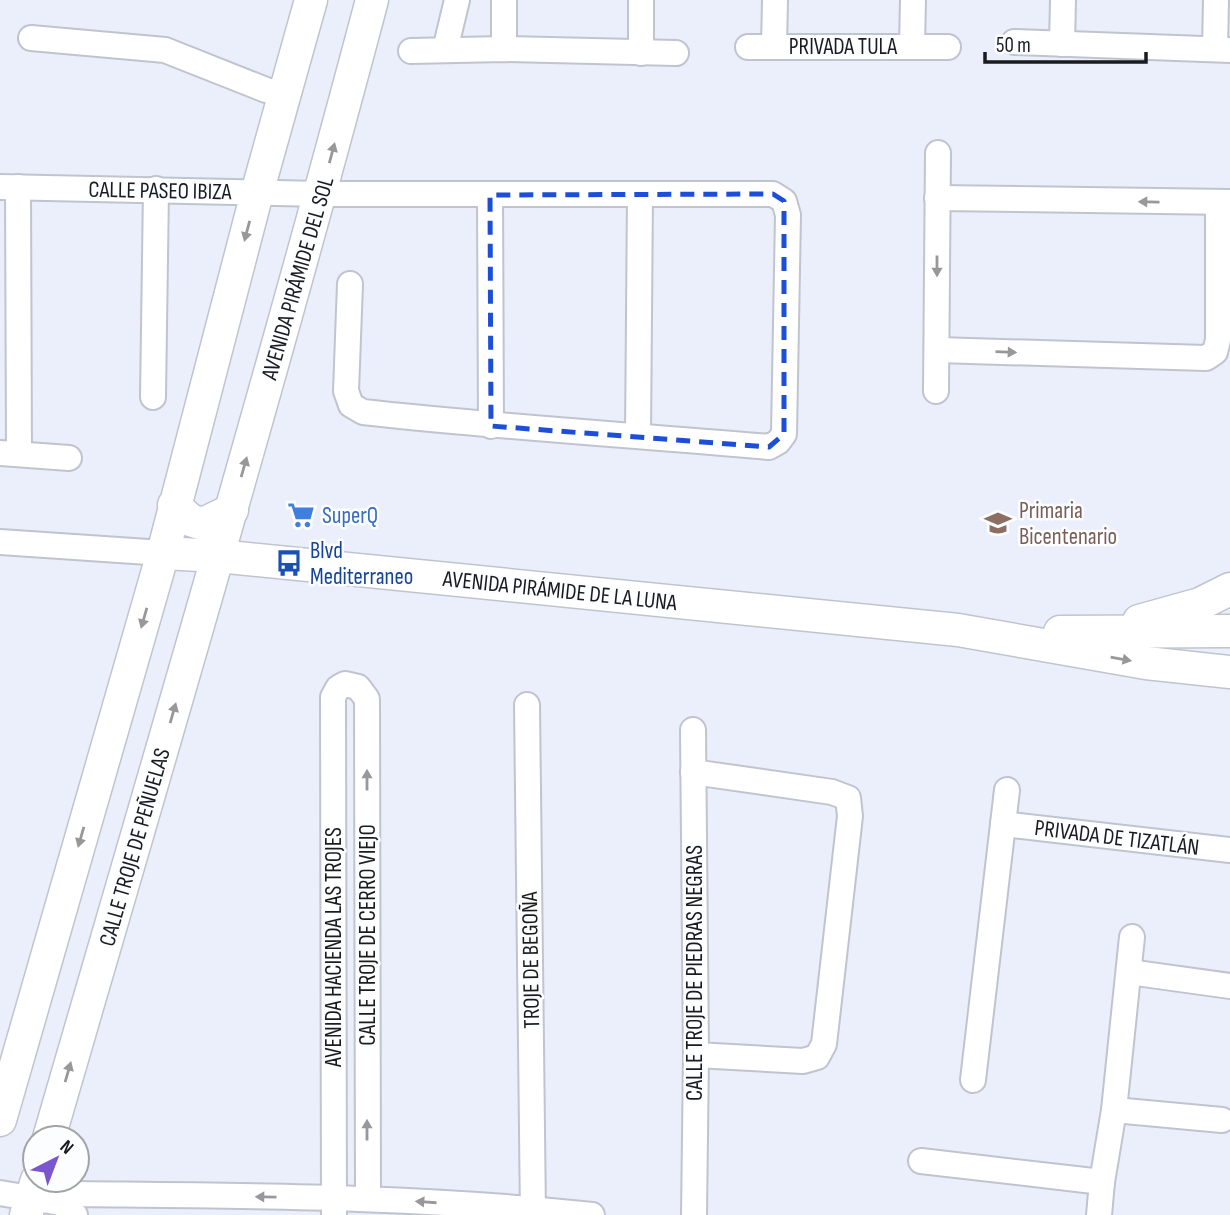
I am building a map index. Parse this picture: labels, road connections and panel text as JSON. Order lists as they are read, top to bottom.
{
  "streets": {
    "street": [
      "PRIVADA TULA",
      "CALLE PASEO IBIZA",
      "AVENIDA PIRÁMIDE DEL SOL",
      "AVENIDA PIRÁMIDE DE LA LUNA",
      "PRIVADA DE TIZATLÁN",
      "CALLE TROJE DE PEÑUELAS",
      "CALLE TROJE DE CERRO VIEJO",
      "AVENIDA HACIENDA LAS TROJES",
      "TROJE DE BEGOÑA",
      "CALLE TROJE DE PIEDRAS NEGRAS"
    ]
  },
  "crossings": [
    ["CALLE PASEO IBIZA", "AVENIDA PIRÁMIDE DEL SOL"],
    ["AVENIDA PIRÁMIDE DEL SOL", "AVENIDA PIRÁMIDE DE LA LUNA"],
    ["AVENIDA PIRÁMIDE DEL SOL", "CALLE TROJE DE PEÑUELAS"],
    ["AVENIDA PIRÁMIDE DE LA LUNA", "CALLE TROJE DE PEÑUELAS"],
    ["CALLE TROJE DE CERRO VIEJO", "AVENIDA HACIENDA LAS TROJES"]
  ],
  "one_way": ["CALLE TROJE DE CERRO VIEJO"],
  "places": {
    "supermarket": ["SuperQ"],
    "school or university": ["Primaria Bicentenario"],
    "bus stop": ["Blvd Mediterraneo"]
  },
  "scale_bar": "50 m",
  "north": "top right"
}
